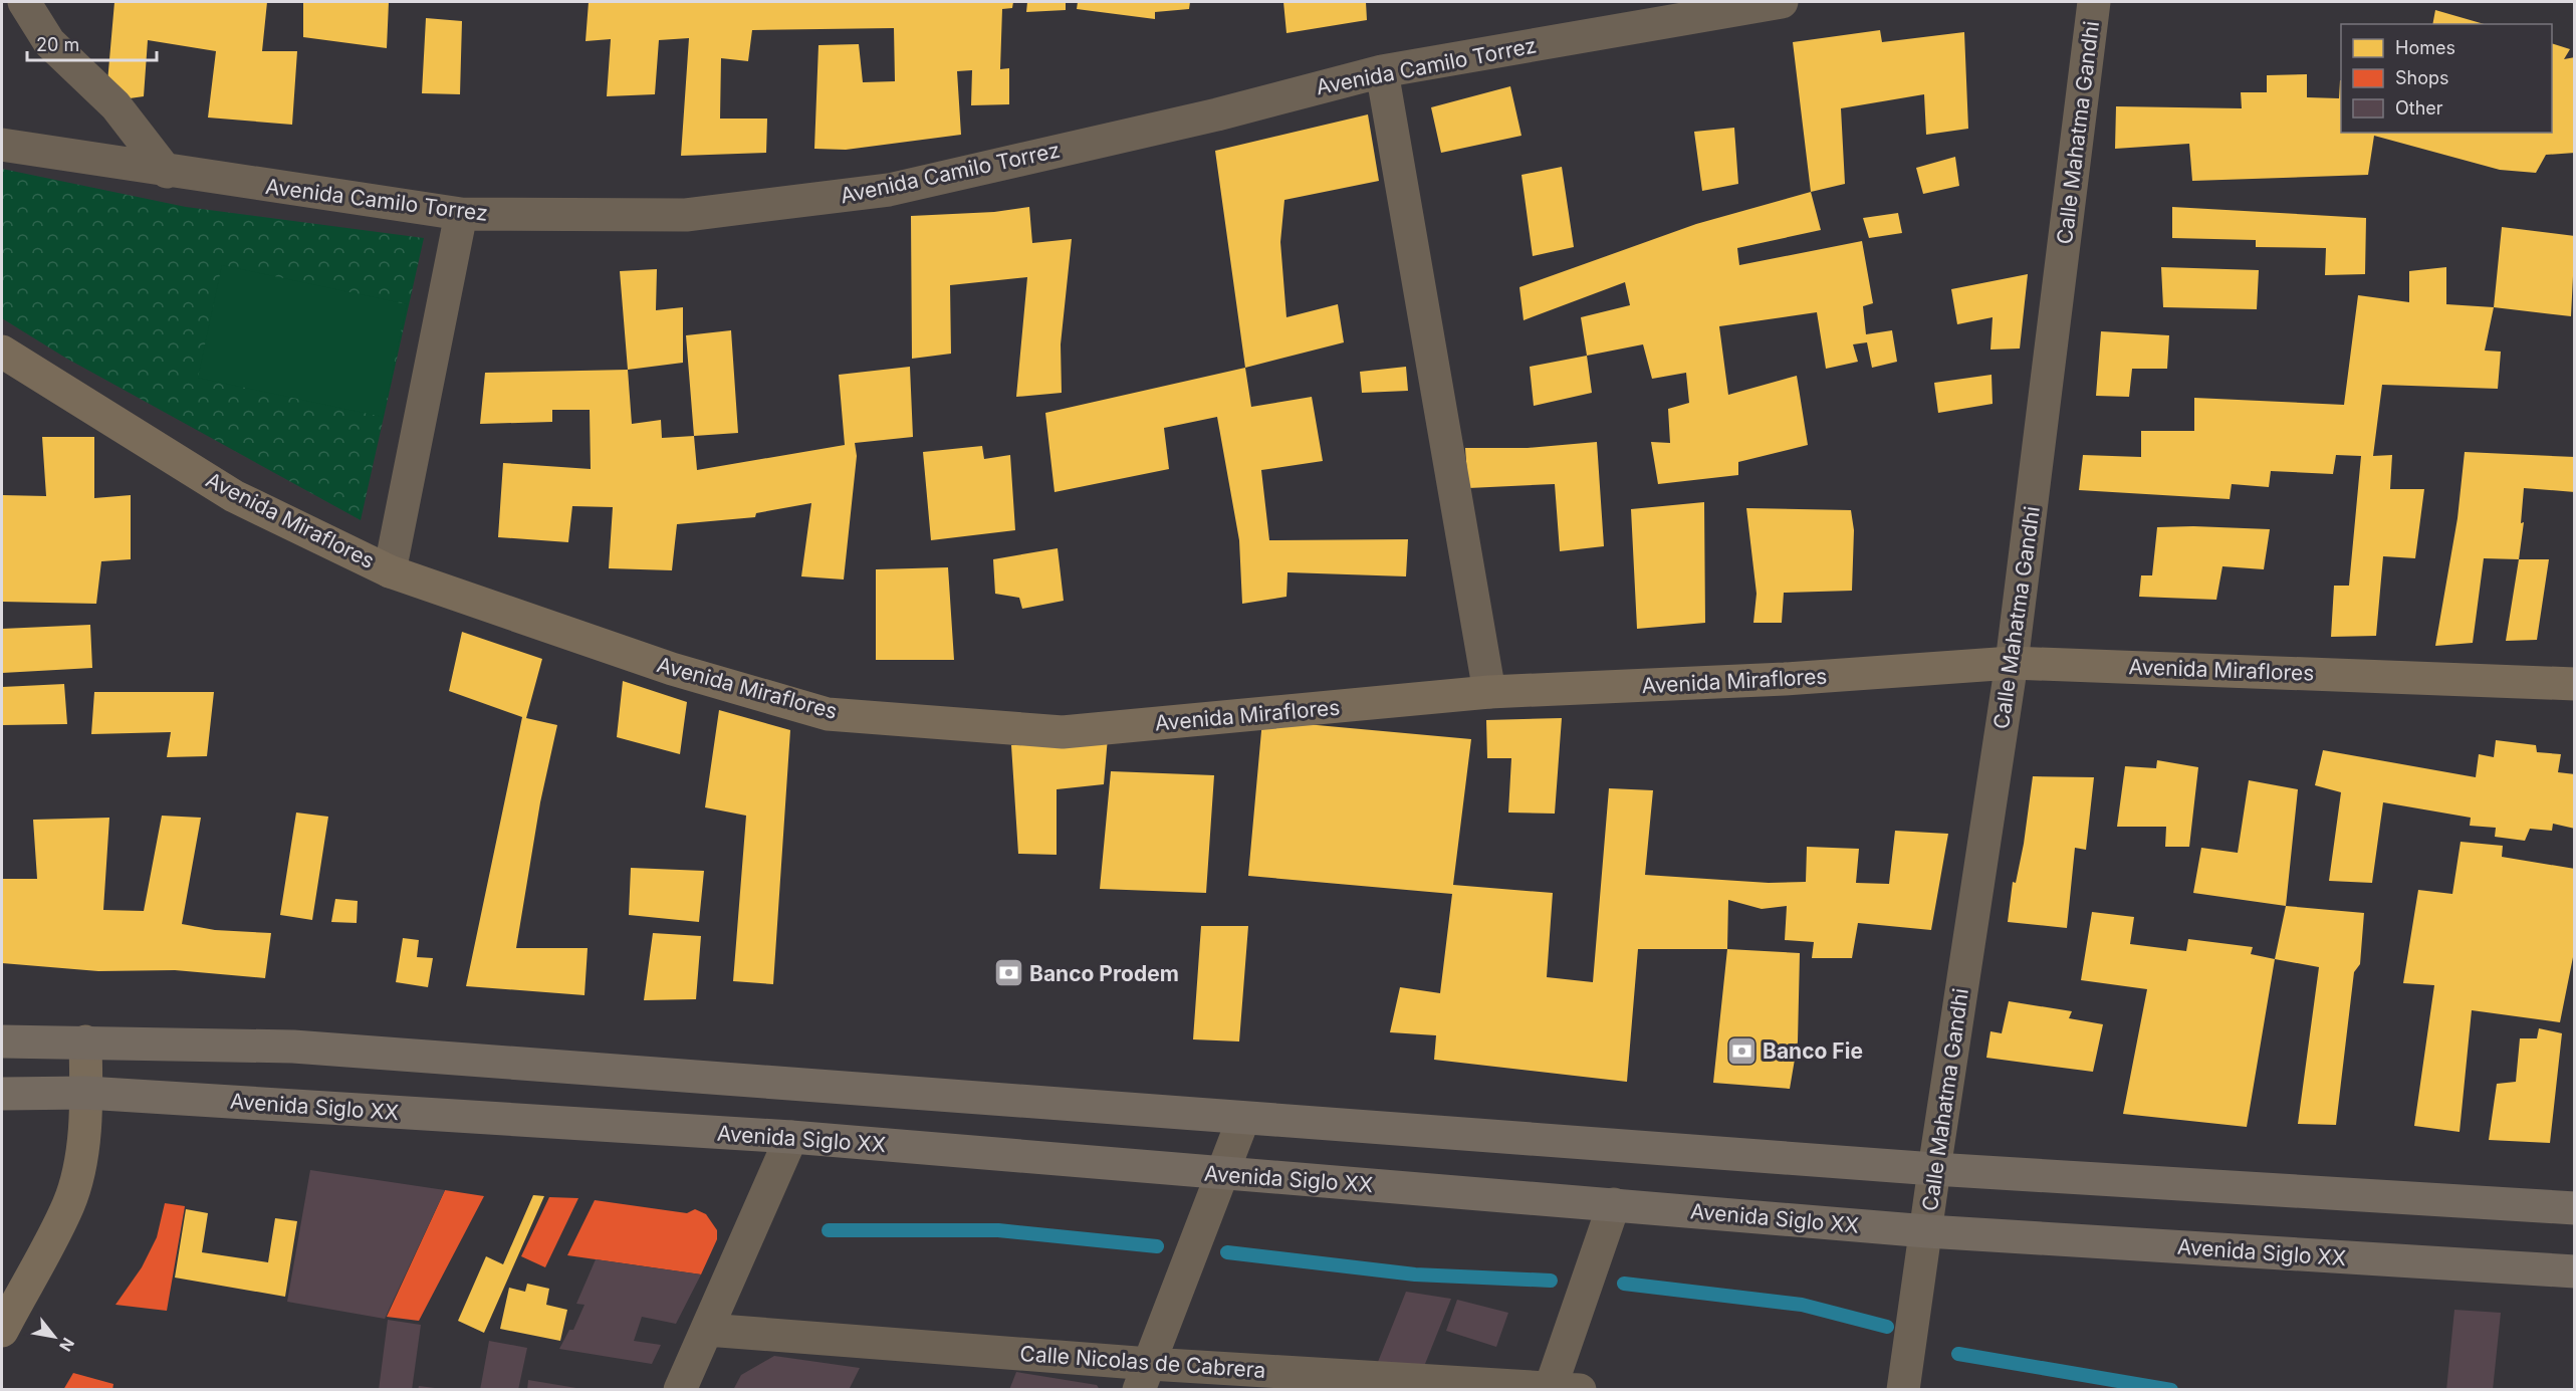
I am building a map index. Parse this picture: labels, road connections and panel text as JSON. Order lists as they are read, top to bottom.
{
  "streets": {
    "highway": ["Avenida Siglo XX"],
    "street": [
      "Avenida Camilo Torrez",
      "Calle Mahatma Gandhi",
      "Avenida Miraflores",
      "Calle Nicolas de Cabrera"
    ]
  },
  "crossings": [
    ["Calle Mahatma Gandhi", "Avenida Miraflores"],
    ["Calle Mahatma Gandhi", "Avenida Siglo XX"]
  ],
  "places": {
    "bank": ["Banco Prodem", "Banco Fie"]
  },
  "legend": ["Homes", "Shops", "Other"],
  "scale_bar": "20 m",
  "north": "bottom right"
}
